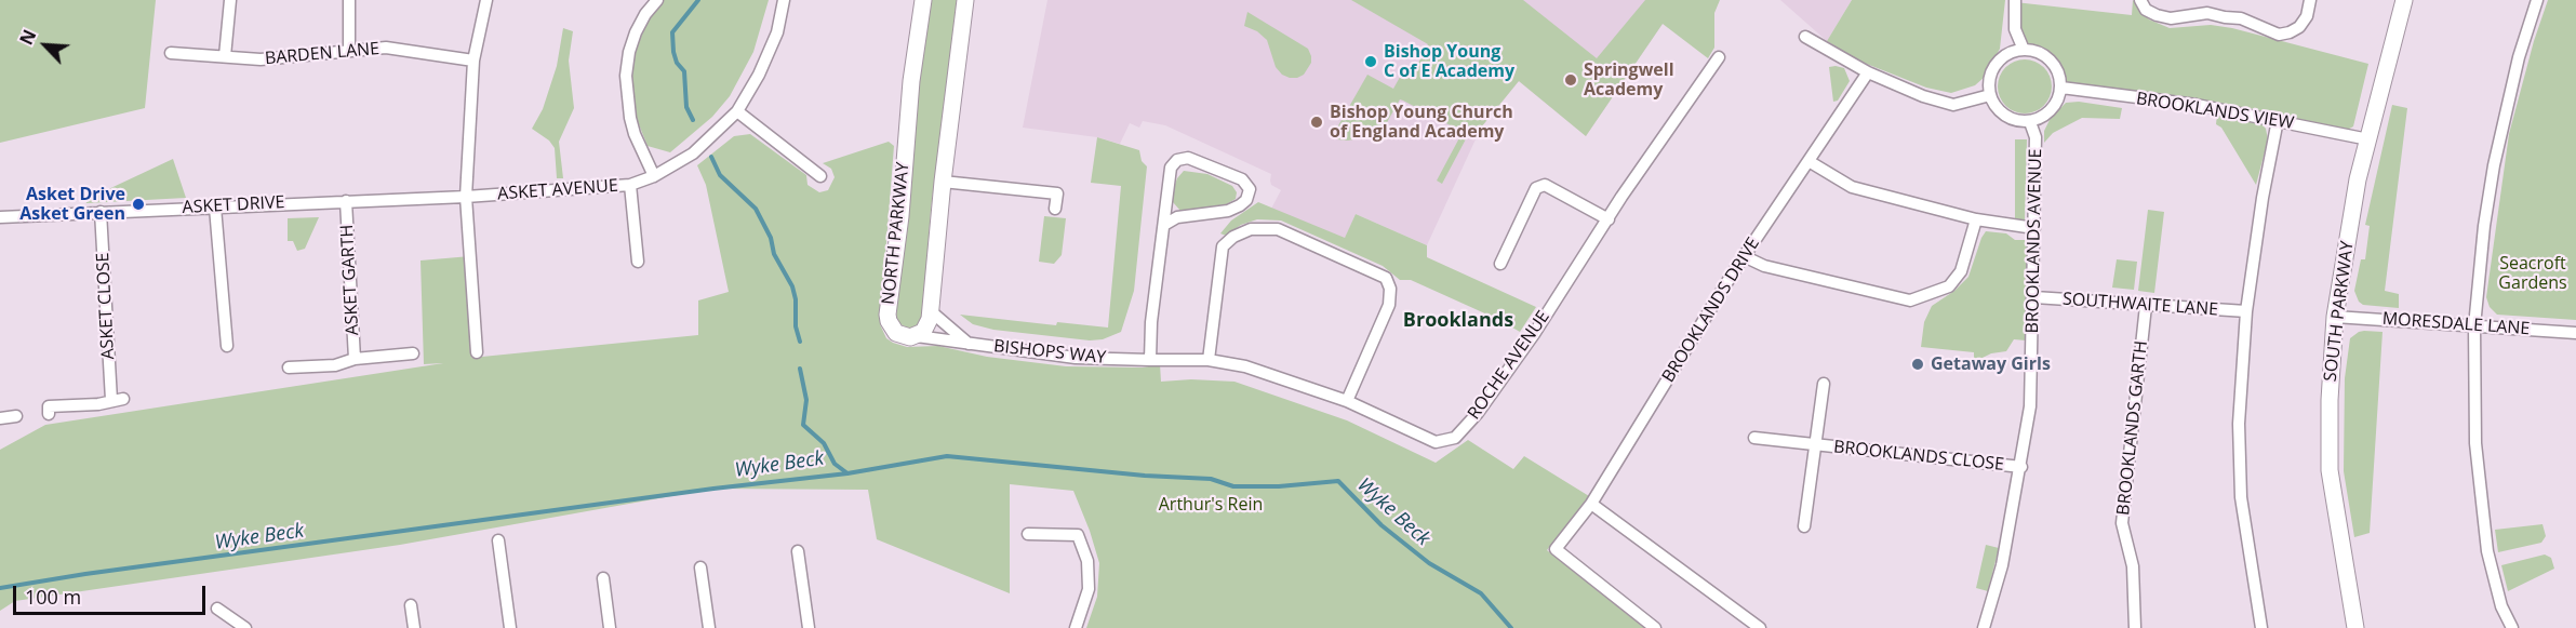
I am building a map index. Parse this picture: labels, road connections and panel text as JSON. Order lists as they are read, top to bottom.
{
  "streets": {
    "street": [
      "BARDEN LANE",
      "BROOKLANDS VIEW",
      "ASKET AVENUE",
      "ASKET DRIVE",
      "NORTH PARKWAY",
      "BROOKLANDS AVENUE",
      "ASKET GARTH",
      "SOUTHWAITE LANE",
      "ASKET CLOSE",
      "BROOKLANDS DRIVE",
      "SOUTH PARKWAY",
      "MORESDALE LANE",
      "BISHOPS WAY",
      "ROCHE AVENUE",
      "BROOKLANDS GARTH",
      "BROOKLANDS CLOSE"
    ]
  },
  "crossings": [
    ["BROOKLANDS VIEW", "BROOKLANDS AVENUE"],
    ["BROOKLANDS VIEW", "SOUTH PARKWAY"],
    ["ASKET AVENUE", "ASKET DRIVE"],
    ["ASKET DRIVE", "ASKET GARTH"],
    ["ASKET DRIVE", "ASKET CLOSE"],
    ["NORTH PARKWAY", "BISHOPS WAY"],
    ["BROOKLANDS AVENUE", "SOUTHWAITE LANE"],
    ["BROOKLANDS AVENUE", "BROOKLANDS CLOSE"],
    ["SOUTHWAITE LANE", "BROOKLANDS GARTH"],
    ["SOUTH PARKWAY", "MORESDALE LANE"],
    ["BISHOPS WAY", "ROCHE AVENUE"]
  ],
  "districts": ["Brooklands"],
  "water": ["Wyke Beck"],
  "parks": ["Seacroft Gardens", "Arthur's Rein"],
  "places": [
    "Bishop Young C of E Academy",
    "Springwell Academy",
    "Bishop Young Church of England Academy",
    "Asket Drive Asket Green",
    "Getaway Girls"
  ],
  "scale_bar": "100 m",
  "north": "top left"
}
